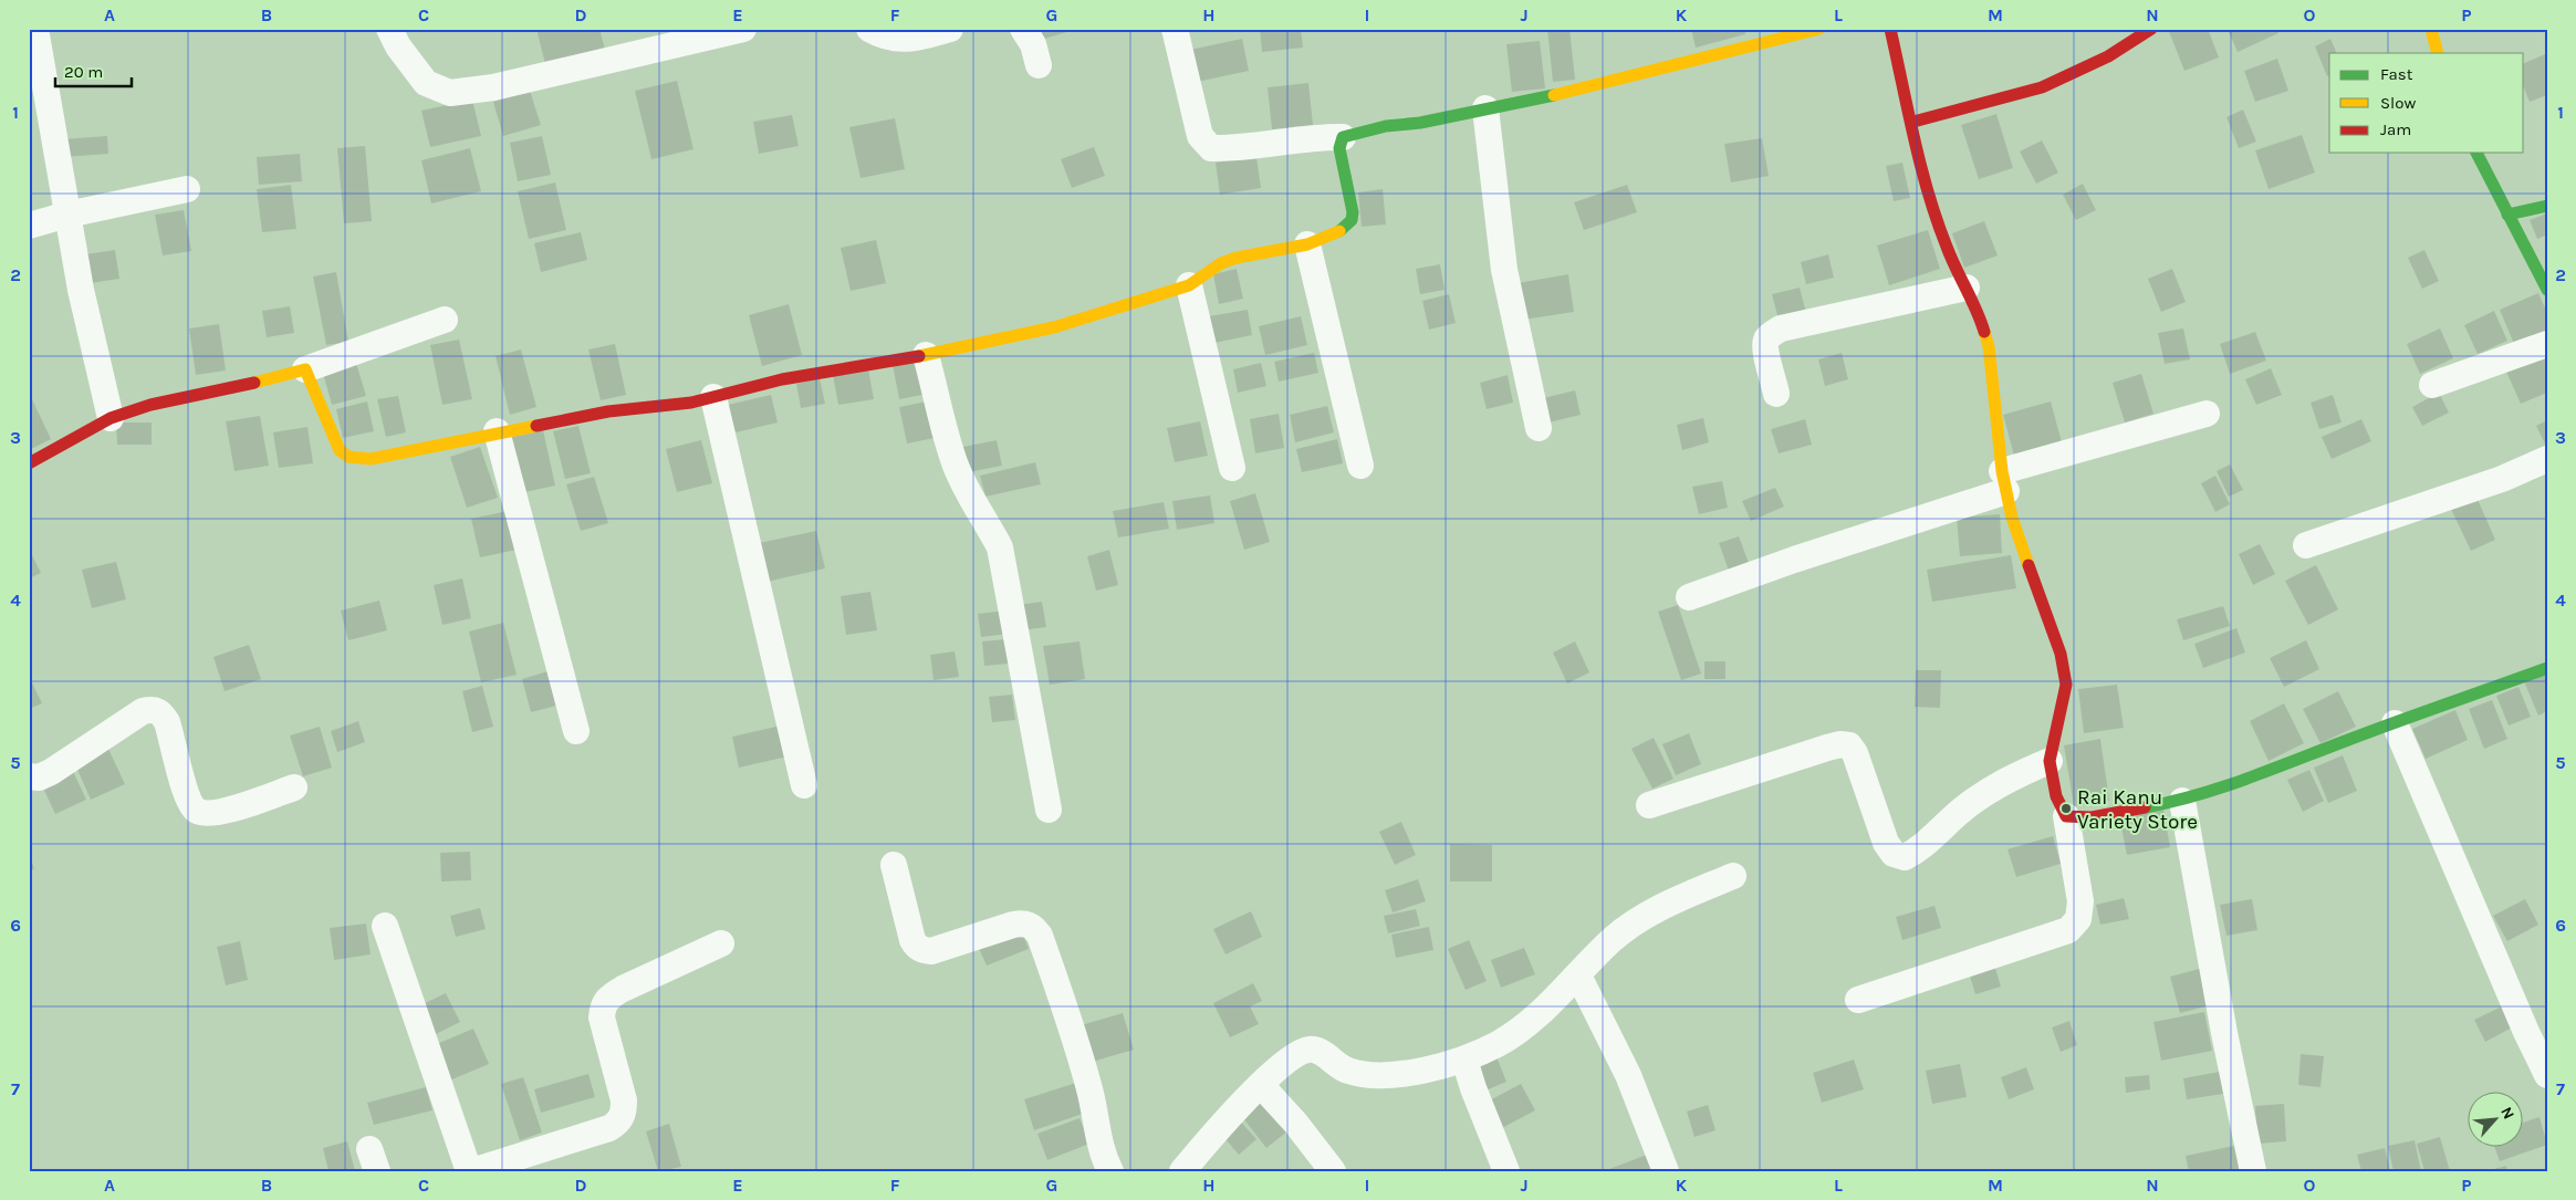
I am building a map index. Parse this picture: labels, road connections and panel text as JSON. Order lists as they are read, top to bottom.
{
  "places": ["Rai Kanu Variety Store"],
  "legend": ["Fast", "Slow", "Jam"],
  "scale_bar": "20 m",
  "north": "top right",
  "grid": {
    "columns": [
      "A",
      "B",
      "C",
      "D",
      "E",
      "F",
      "G",
      "H",
      "I",
      "J",
      "K",
      "L",
      "M",
      "N",
      "O",
      "P"
    ],
    "rows": [
      "1",
      "2",
      "3",
      "4",
      "5",
      "6",
      "7"
    ]
  }
}
